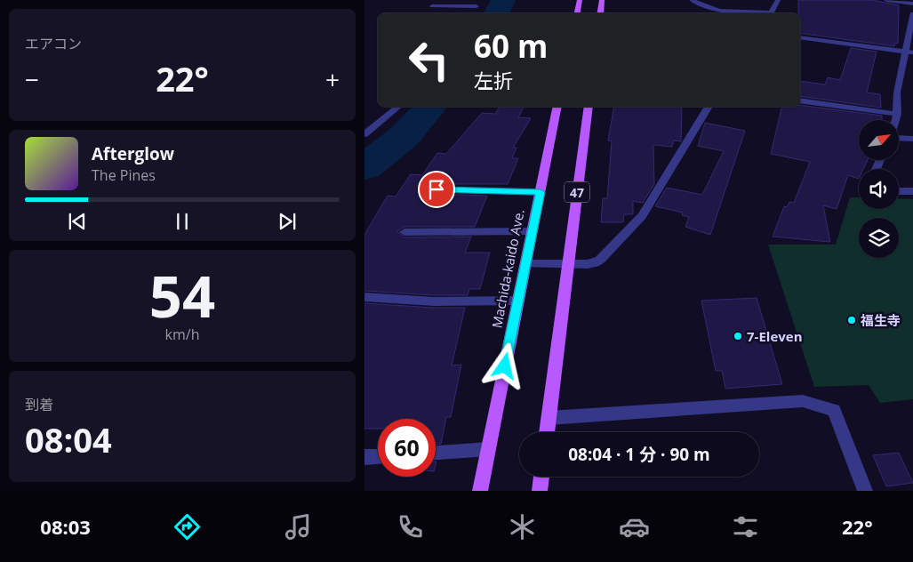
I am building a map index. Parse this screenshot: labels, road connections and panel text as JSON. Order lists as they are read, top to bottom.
{
  "streets": {
    "main road": ["47", "Machida-kaido Ave."]
  },
  "places": ["福生寺", "7-Eleven"],
  "north": "top right",
  "page": {
    "tile": [
      "エアコン",
      ["54", "km/h"],
      ["到着", "08:04"]
    ],
    "turn": ["60 m", "左折"],
    "heat": ["−", "22°", "+"],
    "song": ["Afterglow", "The Pines"],
    "limit": "60",
    "trip": "08:04 · 1 分 · 90 m",
    "tabs": ["08:03", "22°"]
  }
}
